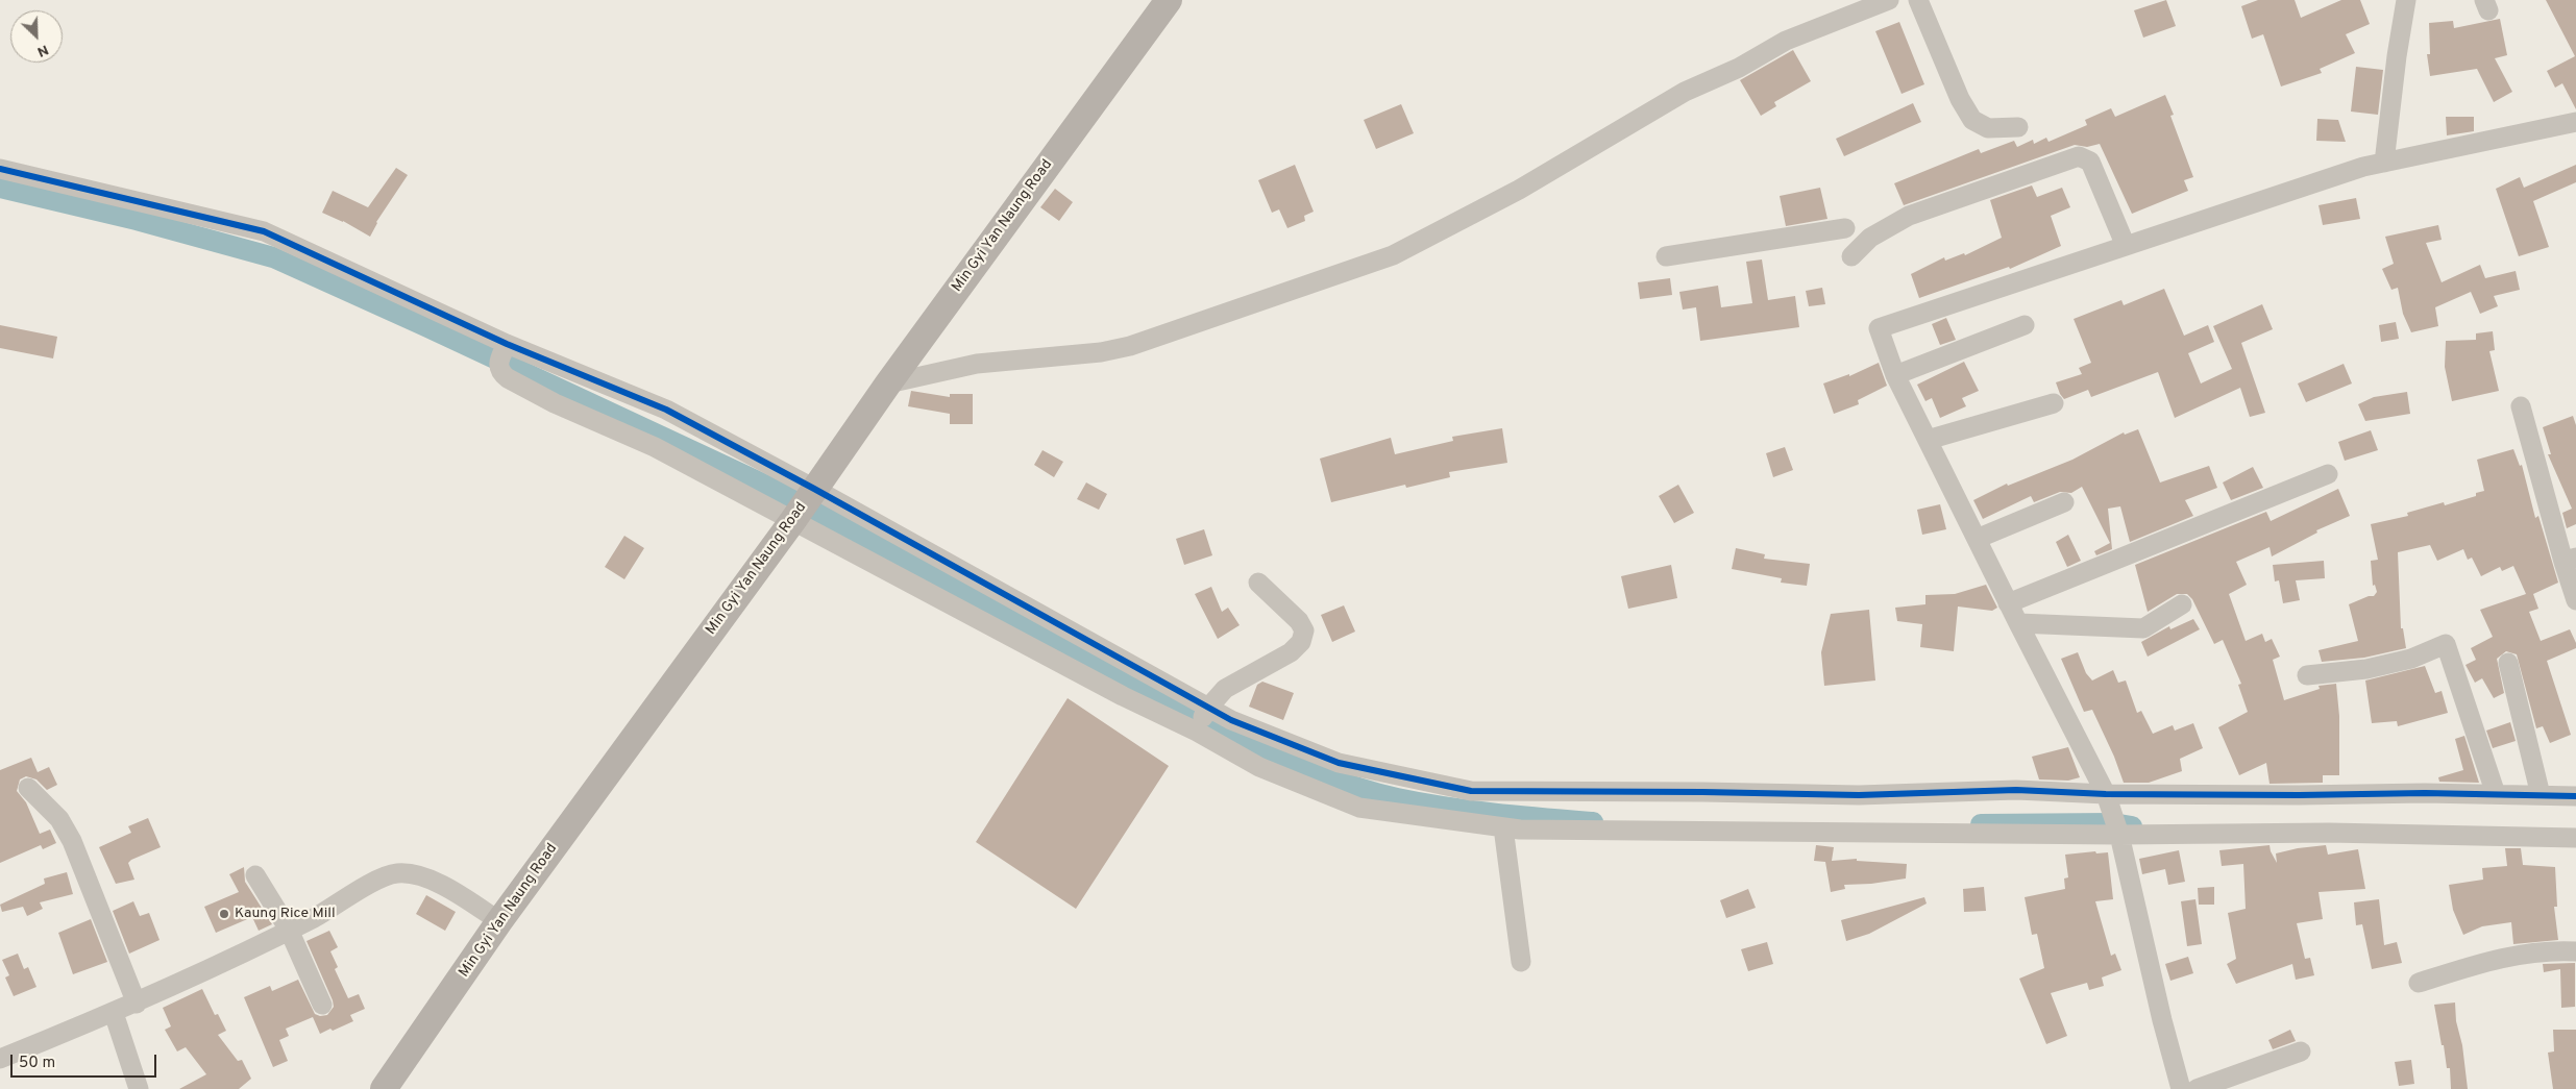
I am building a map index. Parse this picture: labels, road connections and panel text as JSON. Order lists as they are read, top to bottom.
{
  "streets": {
    "street": ["Min Gyi Yan Naung Road"]
  },
  "places": ["Kaung Rice Mill"],
  "scale_bar": "50 m",
  "north": "bottom right"
}
